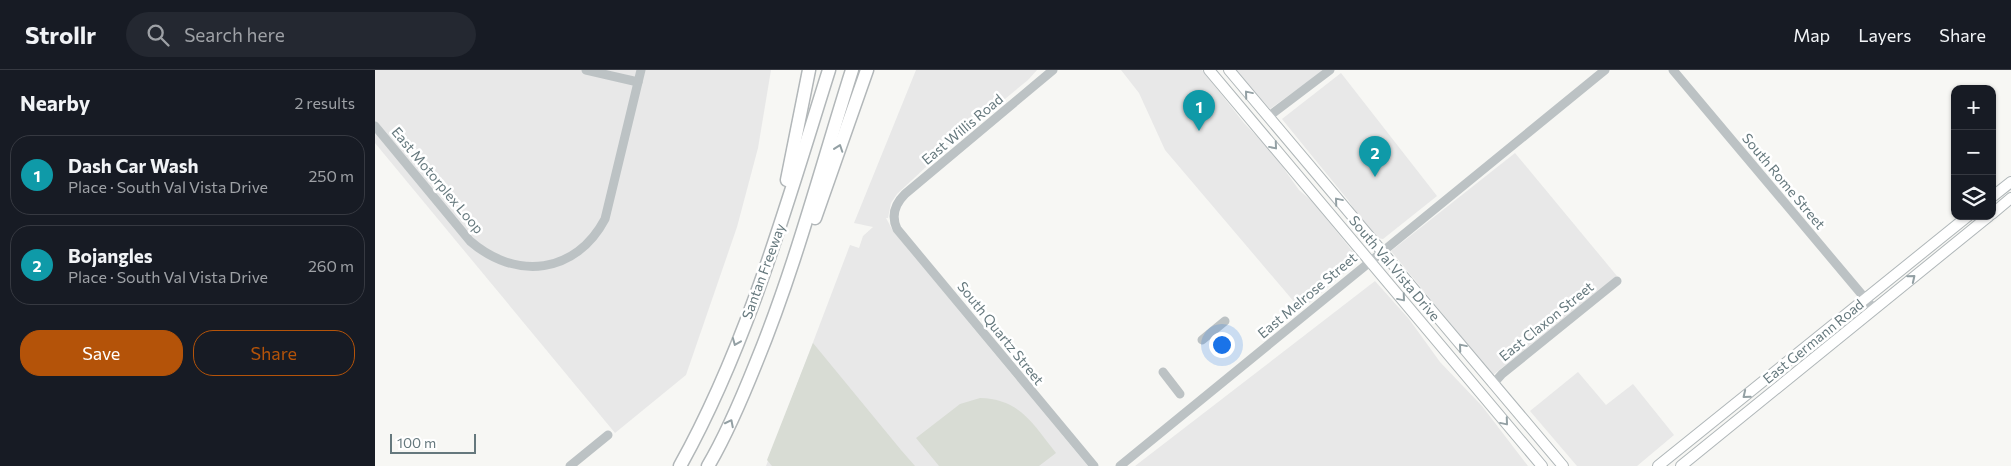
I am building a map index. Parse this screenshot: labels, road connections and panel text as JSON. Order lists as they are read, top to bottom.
{
  "streets": {
    "highway": ["Santan Freeway"],
    "main road": ["South Val Vista Drive", "East Germann Road"],
    "street": [
      "East Willis Road",
      "East Motorplex Loop",
      "South Rome Street",
      "East Melrose Street",
      "East Claxon Street",
      "South Quartz Street"
    ]
  },
  "crossings": [
    ["East Willis Road", "South Quartz Street"],
    ["South Rome Street", "East Germann Road"],
    ["South Val Vista Drive", "East Melrose Street"],
    ["South Val Vista Drive", "East Claxon Street"]
  ],
  "scale_bar": "100 m",
  "page": {
    "header": "Strollr",
    "search": "Search here",
    "nav": ["Map", "Layers", "Share"],
    "heading": ["Nearby", "2 results"],
    "map_buttons": ["+", "−"],
    "pins": ["1", "2"],
    "list": [
      {
        "mark": "1",
        "name": "Dash Car Wash",
        "note": "Place · South Val Vista Drive",
        "value": "250 m"
      },
      {
        "mark": "2",
        "name": "Bojangles",
        "note": "Place · South Val Vista Drive",
        "value": "260 m"
      }
    ],
    "buttons": ["Save", "Share"],
    "scale": "100 m"
  }
}
